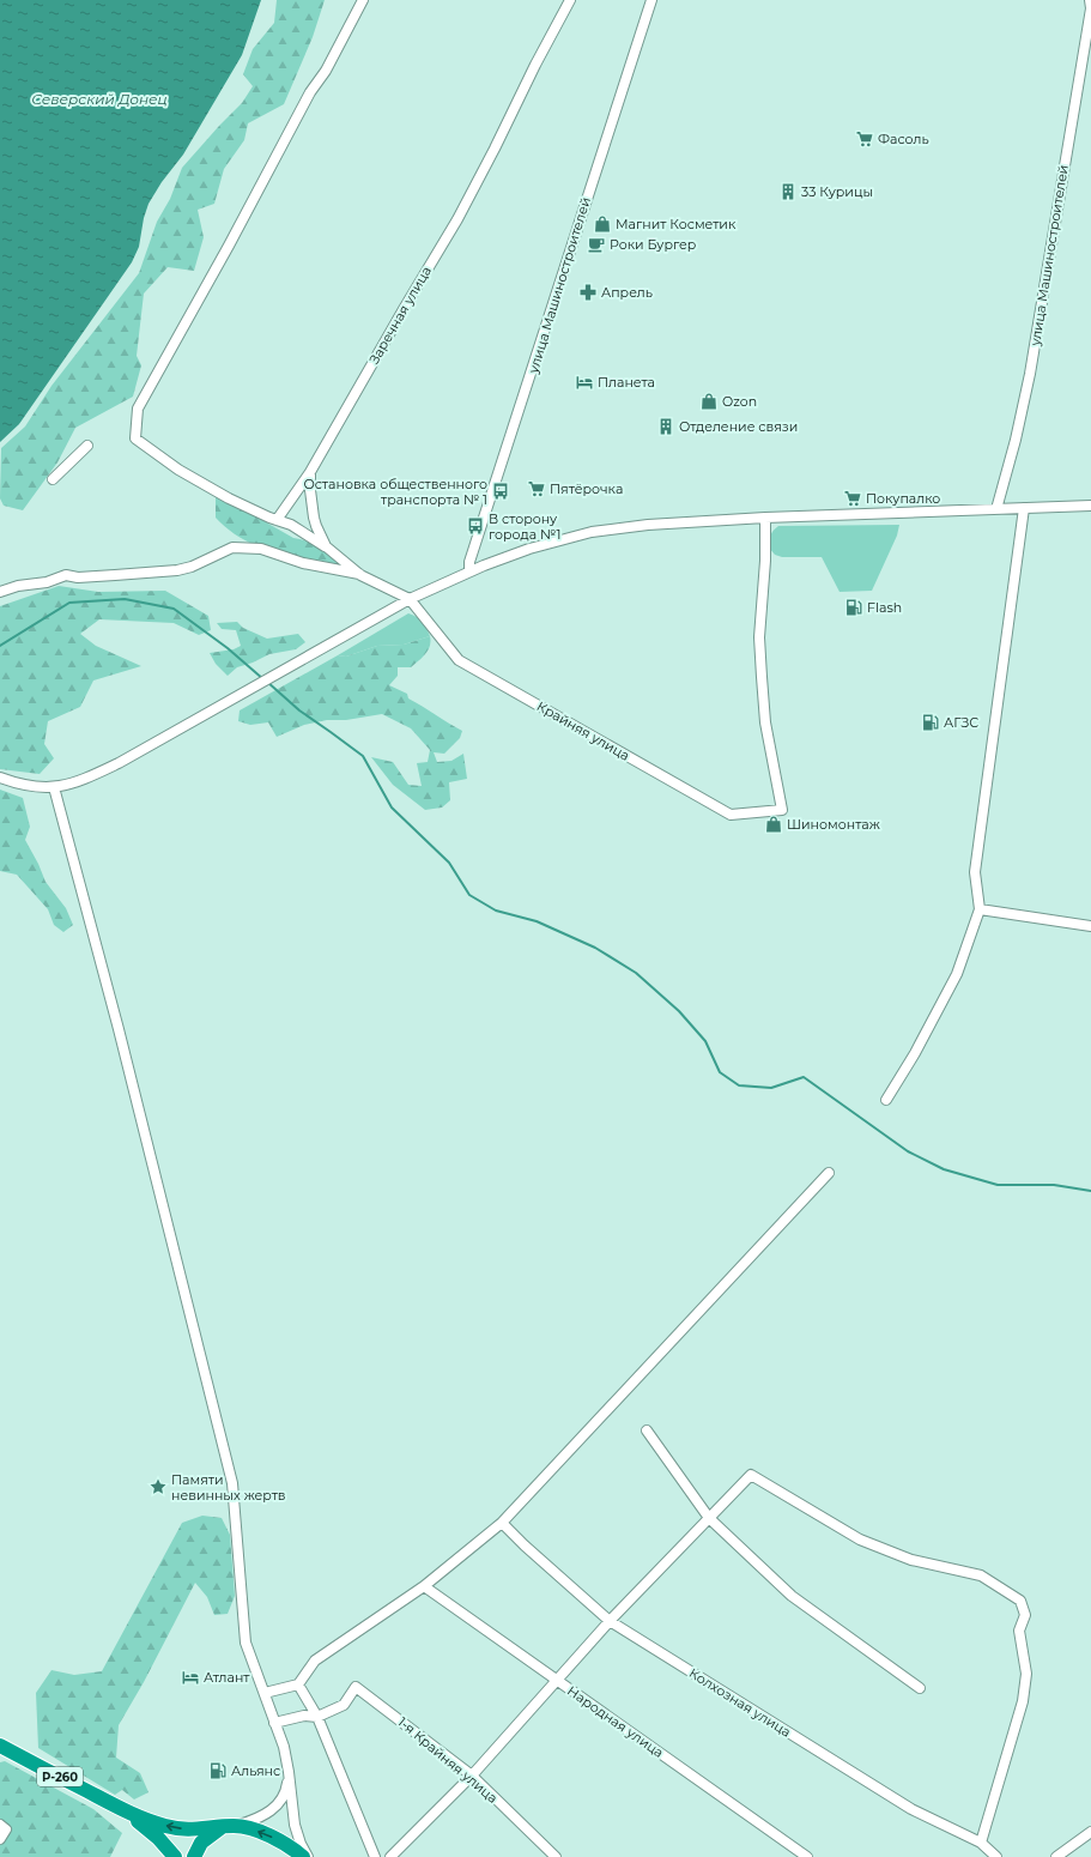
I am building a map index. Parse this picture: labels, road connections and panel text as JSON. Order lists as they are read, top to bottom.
{
  "streets": {
    "highway": ["Р-260"],
    "street": [
      "улица Машиностроителей",
      "Заречная улица",
      "Крайняя улица",
      "Колхозная улица",
      "Народная улица",
      "1-я Крайняя улица"
    ]
  },
  "water": ["Северский Донец"],
  "places": {
    "supermarket": ["Фасоль", "Пятёрочка", "Покупалко"],
    "building": ["33 Курицы", "Отделение связи"],
    "shop": ["Магнит Косметик", "Ozon", "Шиномонтаж"],
    "cafe": ["Роки Бургер"],
    "pharmacy": ["Апрель"],
    "hotel": ["Планета", "Атлант"],
    "bus stop": ["Остановка общественного транспорта № 1", "В сторону города №1"],
    "fuel station": ["Flash", "АГЗС", "Альянс"],
    "place": ["Памяти невинных жертв"]
  }
}
